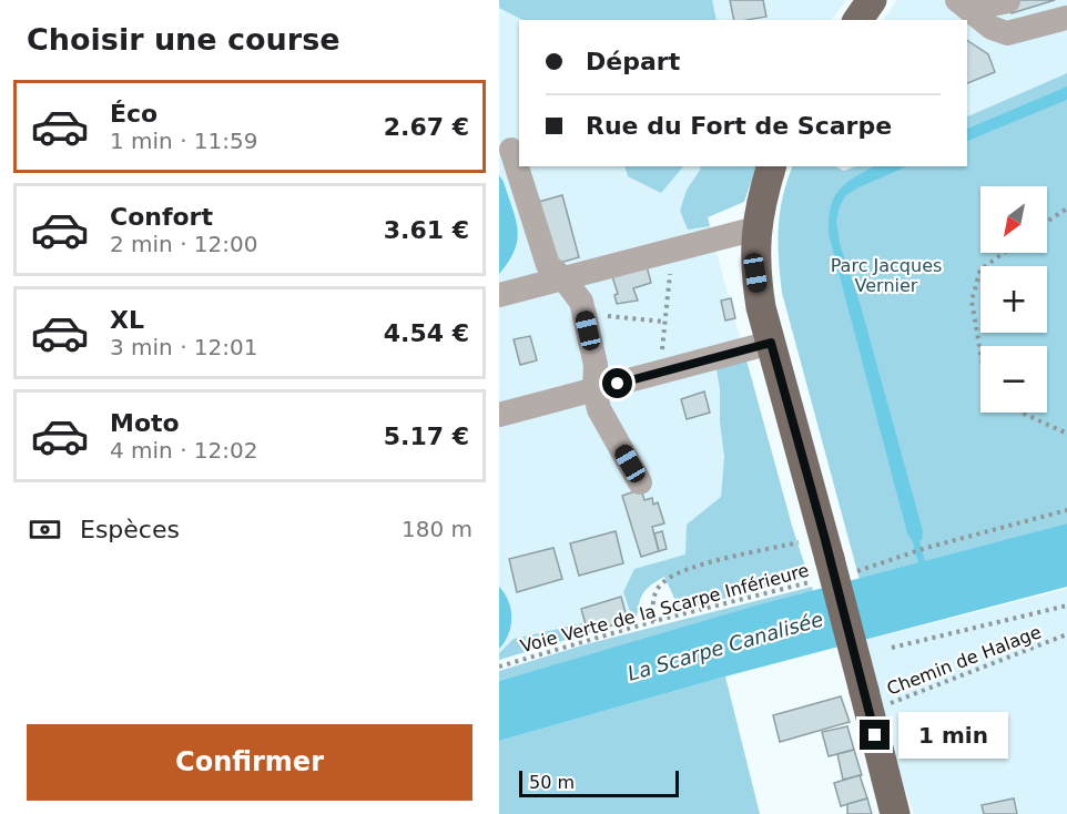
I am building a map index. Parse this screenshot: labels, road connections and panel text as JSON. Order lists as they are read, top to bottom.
{
  "streets": {
    "path": ["Voie Verte de la Scarpe Inférieure", "Chemin de Halage"]
  },
  "water": ["La Scarpe Canalisée"],
  "parks": ["Parc Jacques Vernier"],
  "scale_bar": "50 m",
  "north": "bottom left",
  "page": {
    "heading": "Choisir une course",
    "banner": ["Départ", "Rue du Fort de Scarpe"],
    "list": [
      {
        "name": "Éco",
        "note": "1 min · 11:59",
        "value": "2.67 €"
      },
      {
        "name": "Confort",
        "note": "2 min · 12:00",
        "value": "3.61 €"
      },
      {
        "name": "XL",
        "note": "3 min · 12:01",
        "value": "4.54 €"
      },
      {
        "name": "Moto",
        "note": "4 min · 12:02",
        "value": "5.17 €"
      }
    ],
    "map_buttons": ["+", "−"],
    "pay": ["Espèces", "180 m"],
    "buttons": "Confirmer",
    "bubble": "1 min",
    "scale": "50 m"
  }
}
